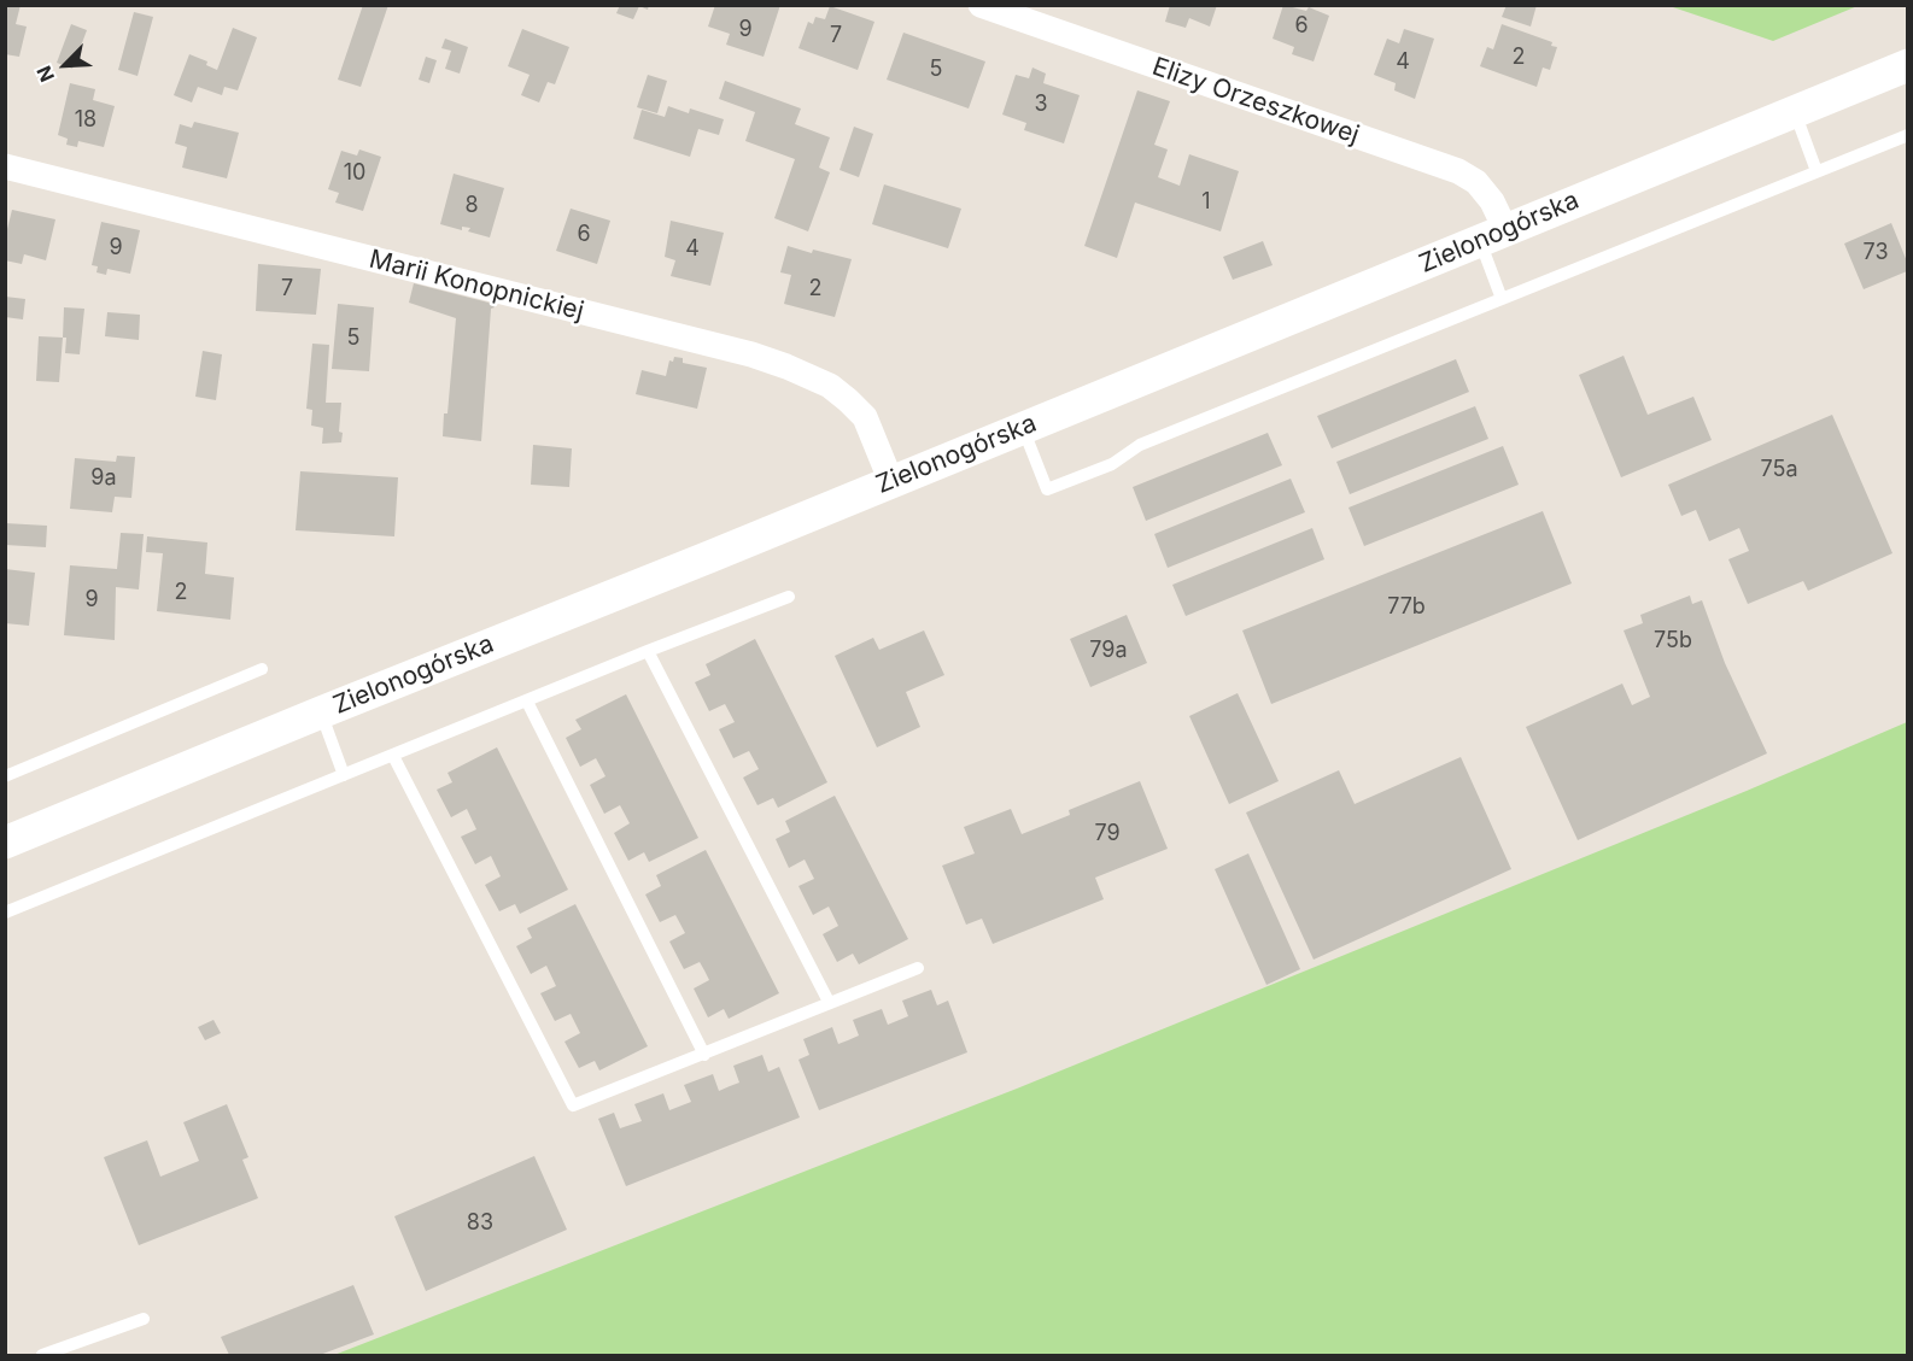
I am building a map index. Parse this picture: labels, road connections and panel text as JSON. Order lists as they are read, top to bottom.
{
  "streets": {
    "street": ["Elizy Orzeszkowej", "Zielonogórska", "Marii Konopnickiej"]
  },
  "crossings": [
    ["Elizy Orzeszkowej", "Zielonogórska"],
    ["Zielonogórska", "Marii Konopnickiej"]
  ],
  "house_numbers": [
    "6",
    "9",
    "7",
    "2",
    "4",
    "5",
    "3",
    "18",
    "10",
    "1",
    "8",
    "6",
    "9",
    "4",
    "73",
    "7",
    "2",
    "5",
    "75a",
    "9a",
    "2",
    "9",
    "77b",
    "75b",
    "79a",
    "79",
    "83"
  ],
  "north": "bottom left"
}
